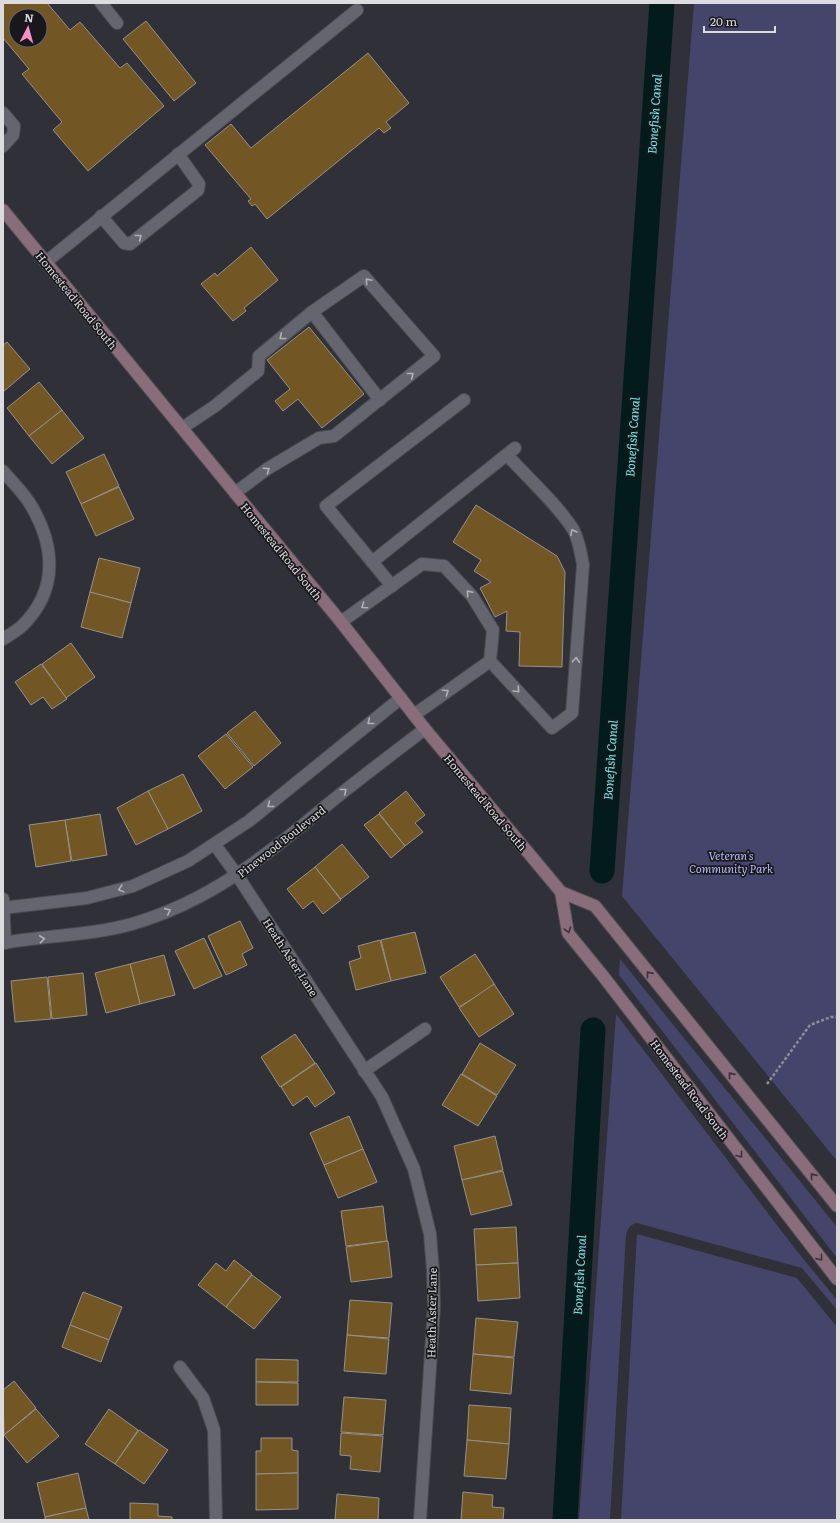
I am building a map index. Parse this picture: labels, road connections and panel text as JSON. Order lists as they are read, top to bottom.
{
  "streets": {
    "main road": ["Homestead Road South"],
    "street": ["Pinewood Boulevard", "Heath Aster Lane"]
  },
  "crossings": [
    ["Homestead Road South", "Pinewood Boulevard"],
    ["Pinewood Boulevard", "Heath Aster Lane"]
  ],
  "water": ["Bonefish Canal"],
  "parks": ["Veteran's Community Park"],
  "scale_bar": "20 m",
  "north": "top"
}
